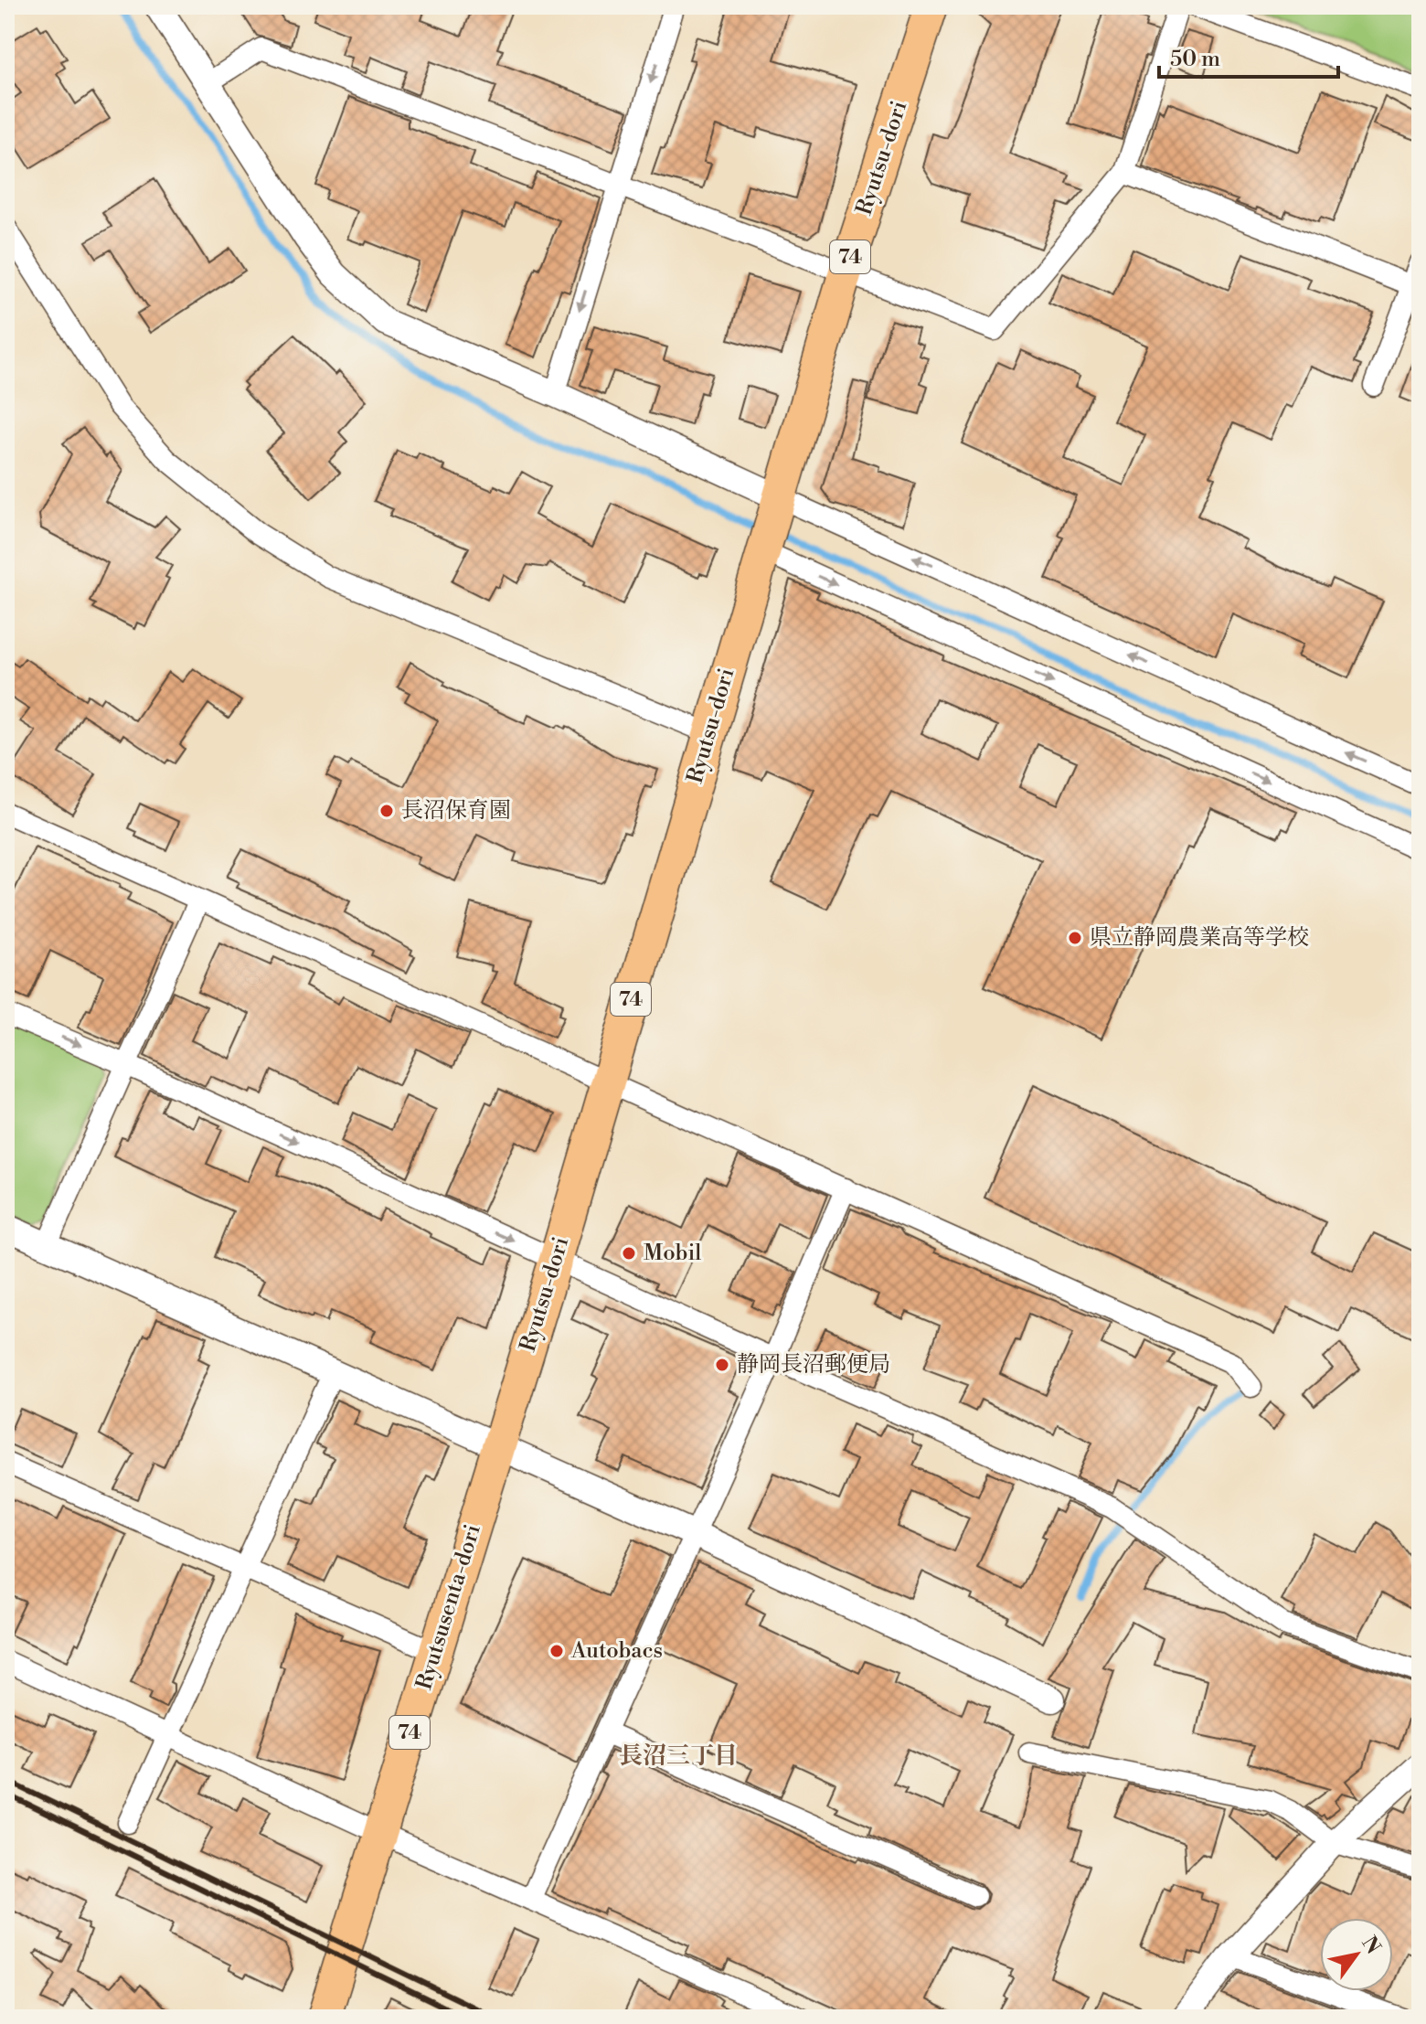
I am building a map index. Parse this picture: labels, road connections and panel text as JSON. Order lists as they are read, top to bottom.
{
  "streets": {
    "main road": ["Ryutsu-dori", "74", "Ryutsusenta-dori"]
  },
  "crossings": [
    ["Ryutsu-dori", "Ryutsusenta-dori"]
  ],
  "districts": ["長沼三丁目"],
  "places": [
    "長沼保育園",
    "県立静岡農業高等学校",
    "Mobil",
    "静岡長沼郵便局",
    "Autobacs"
  ],
  "scale_bar": "50 m",
  "north": "top right"
}
